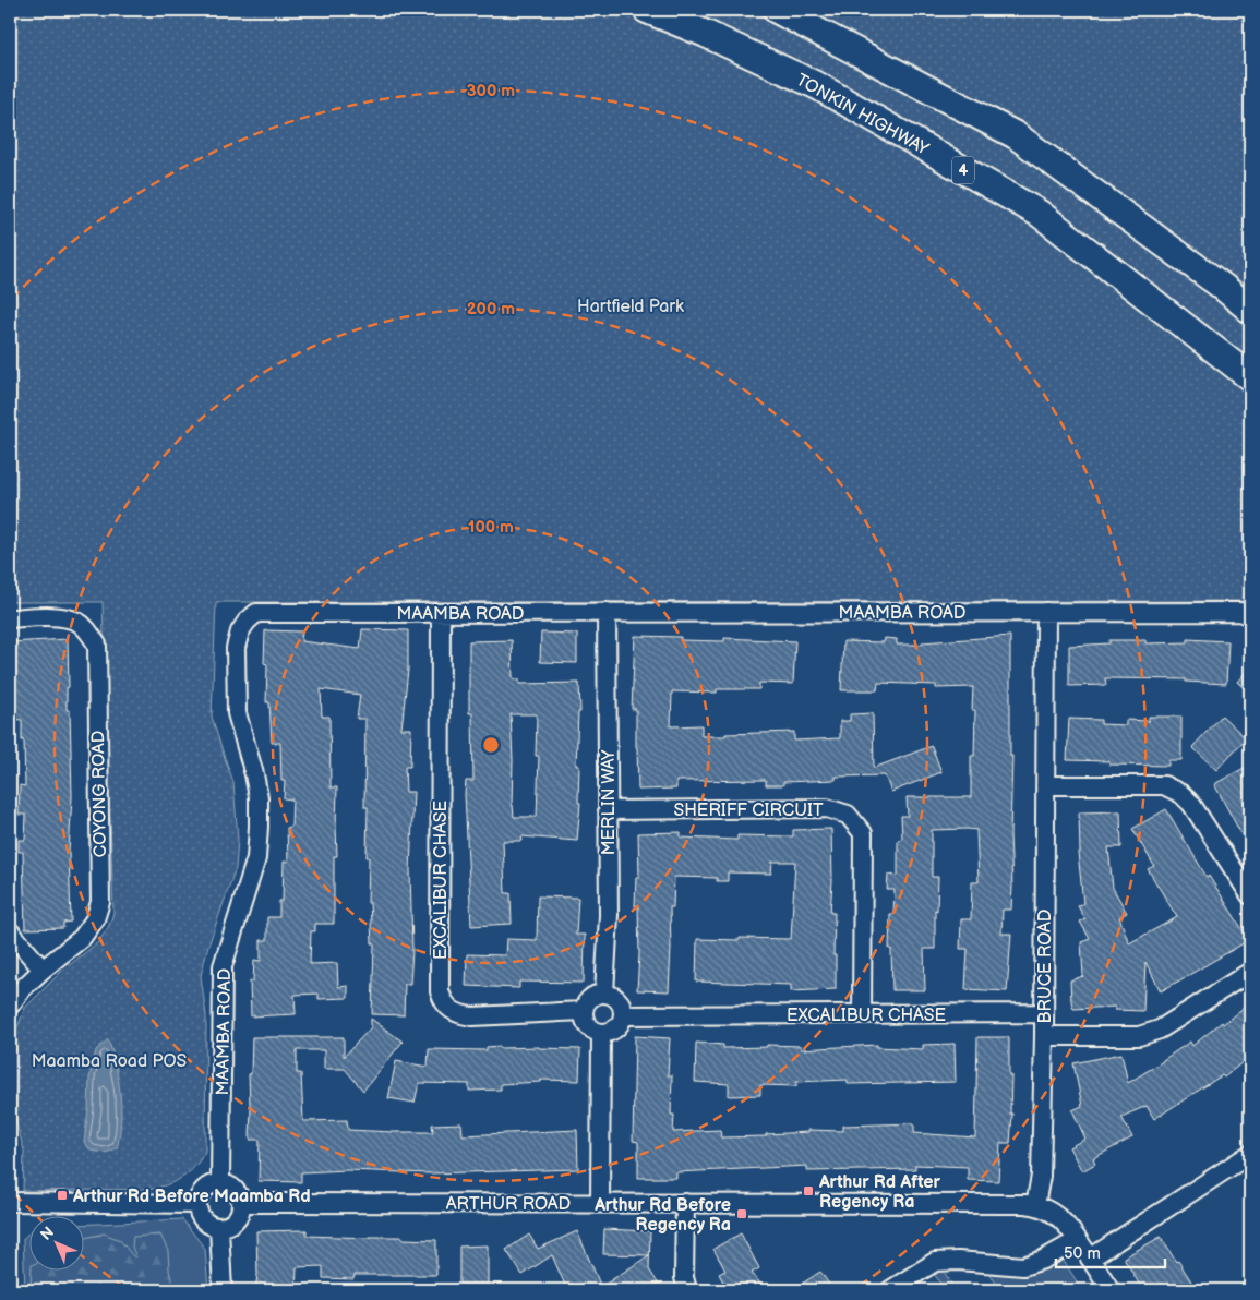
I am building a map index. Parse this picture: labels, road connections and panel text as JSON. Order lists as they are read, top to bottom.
{
  "streets": {
    "highway": ["TONKIN HIGHWAY", "4"],
    "street": [
      "MAAMBA ROAD",
      "COYONG ROAD",
      "MERLIN WAY",
      "SHERIFF CIRCUIT",
      "EXCALIBUR CHASE",
      "BRUCE ROAD",
      "ARTHUR ROAD"
    ]
  },
  "crossings": [
    ["MAAMBA ROAD", "MERLIN WAY"],
    ["MAAMBA ROAD", "EXCALIBUR CHASE"],
    ["MAAMBA ROAD", "BRUCE ROAD"],
    ["MAAMBA ROAD", "ARTHUR ROAD"],
    ["MERLIN WAY", "SHERIFF CIRCUIT"],
    ["MERLIN WAY", "EXCALIBUR CHASE"],
    ["SHERIFF CIRCUIT", "EXCALIBUR CHASE"],
    ["EXCALIBUR CHASE", "BRUCE ROAD"],
    ["BRUCE ROAD", "ARTHUR ROAD"]
  ],
  "parks": ["Hartfield Park", "Maamba Road POS"],
  "places": {
    "transit": ["Arthur Rd After Regency Ra", "Arthur Rd Before Maamba Rd", "Arthur Rd Before Regency Ra"]
  },
  "scale_bar": "50 m",
  "north": "top left",
  "rings": ["300 m", "200 m", "100 m"]
}
